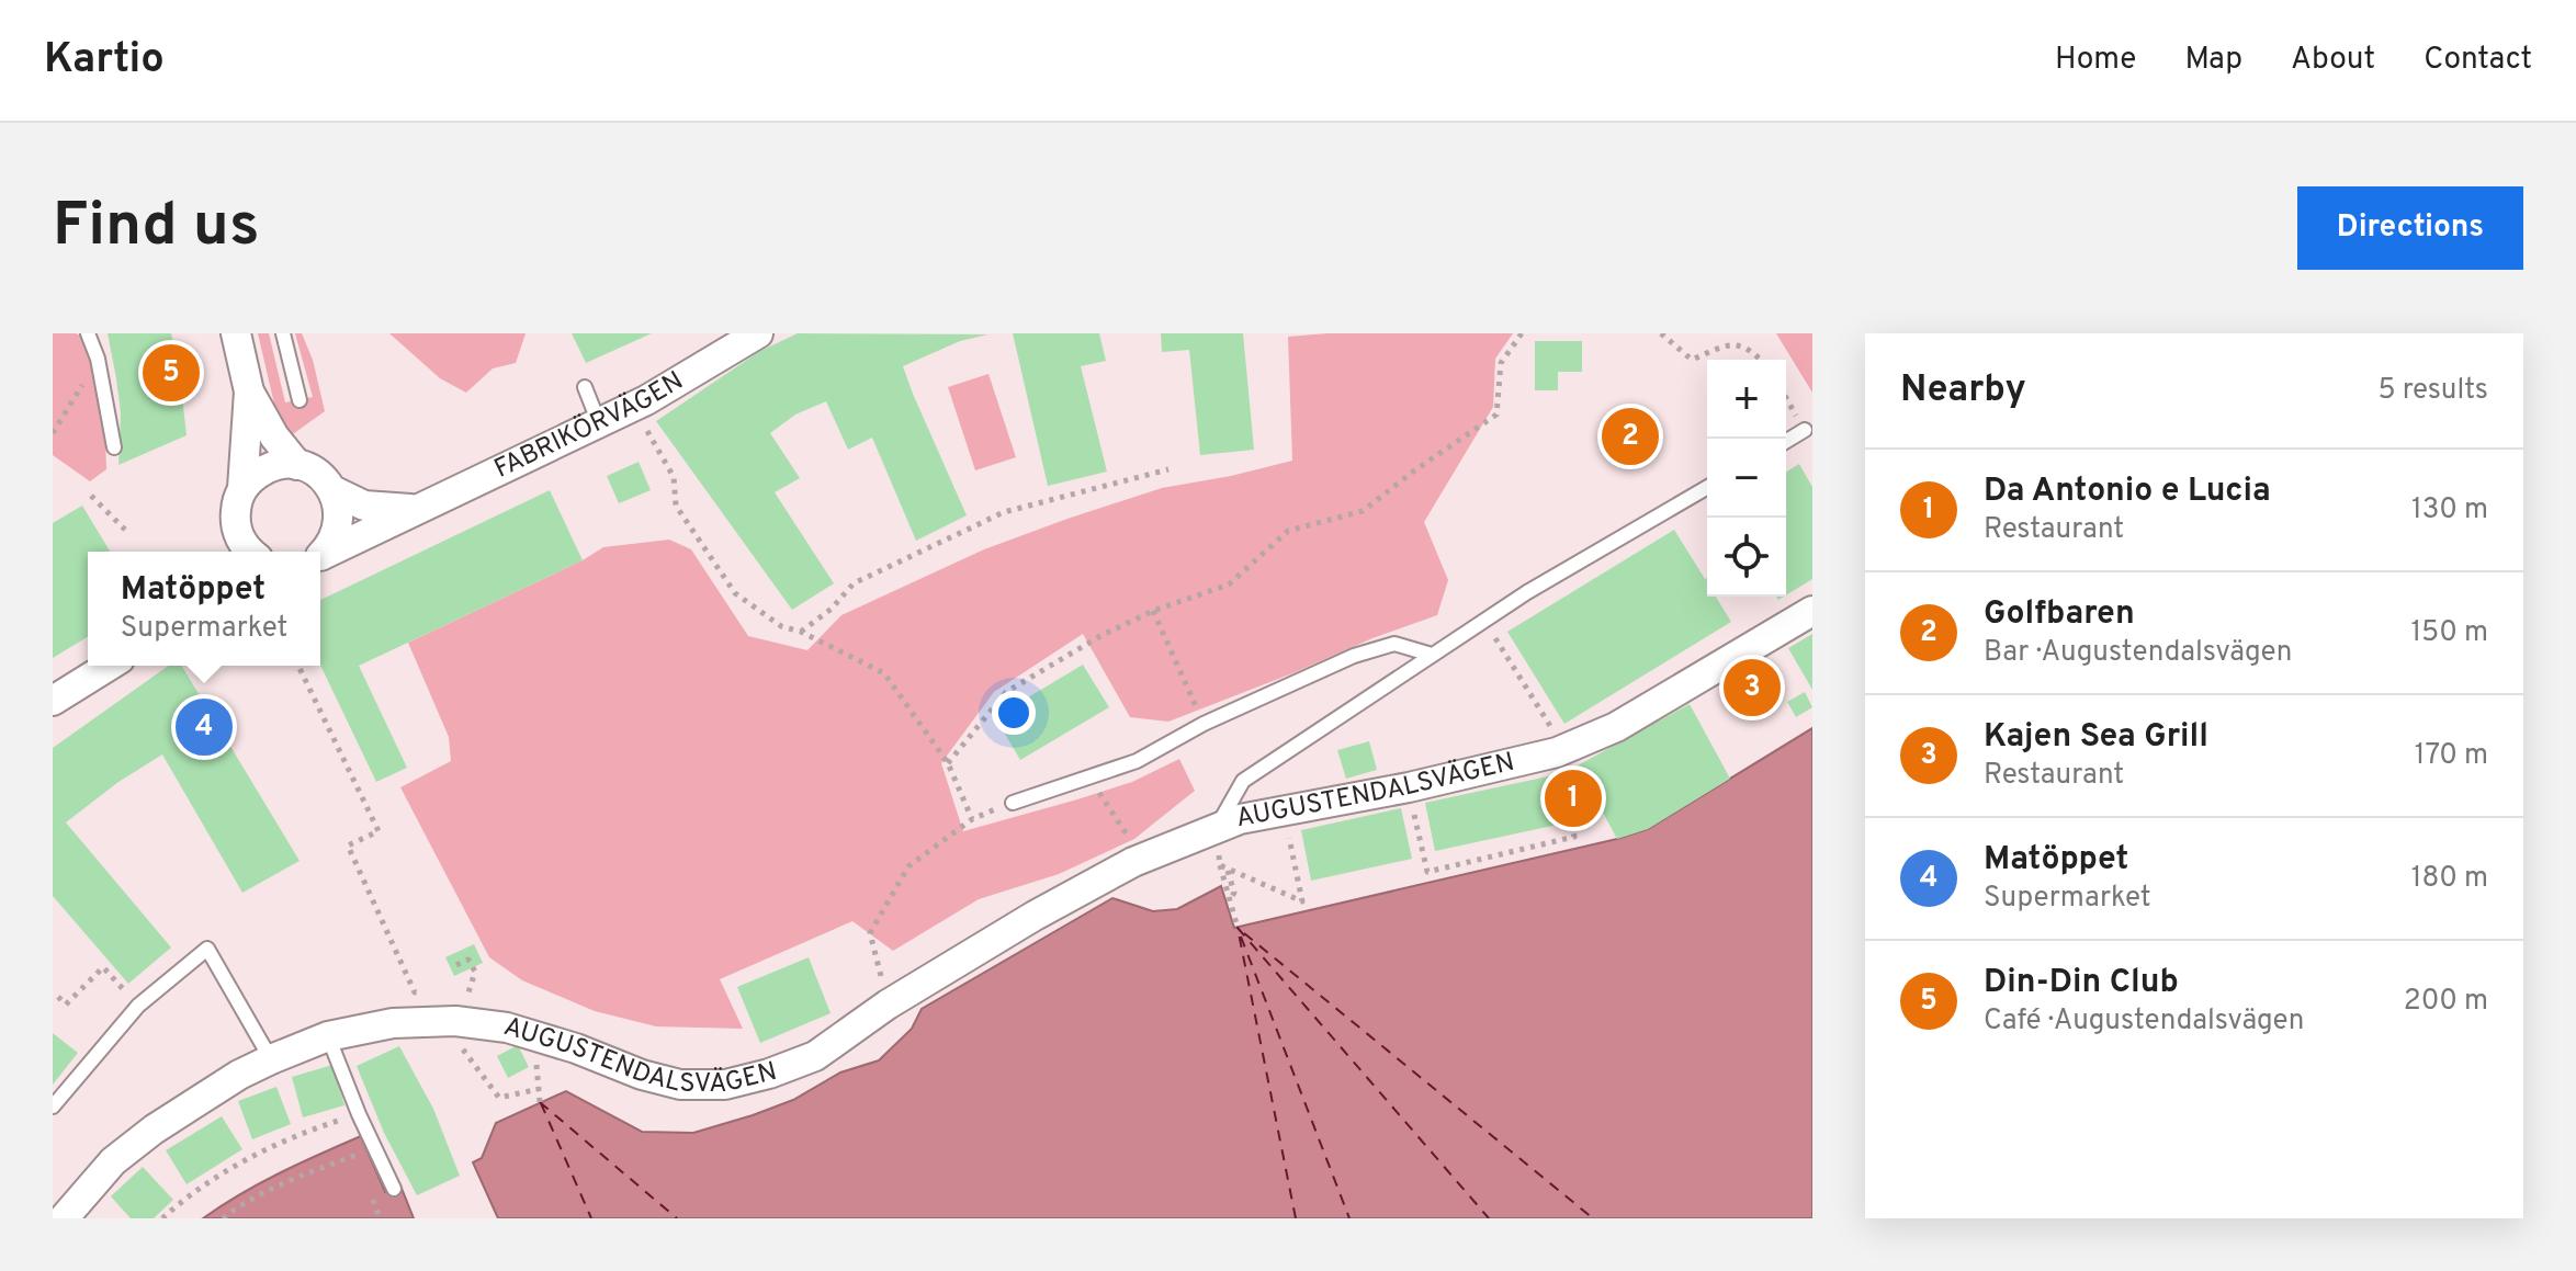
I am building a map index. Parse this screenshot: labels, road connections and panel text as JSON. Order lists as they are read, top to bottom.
{
  "streets": {
    "street": ["FABRIKÖRVÄGEN", "AUGUSTENDALSVÄGEN"]
  },
  "page": {
    "header": "Kartio",
    "nav": [
      "Home",
      "Map",
      "About",
      "Contact"
    ],
    "buttons": "Directions",
    "title": "Find us",
    "heading": ["Nearby", "5 results"],
    "pins": [
      "5",
      "2",
      "3",
      "4",
      "1"
    ],
    "map_buttons": ["+", "−"],
    "list": [
      {
        "mark": "1",
        "name": "Da Antonio e Lucia",
        "note": "Restaurant",
        "value": "130 m"
      },
      {
        "mark": "2",
        "name": "Golfbaren",
        "note": "Bar · Augustendalsvägen",
        "value": "150 m"
      },
      {
        "mark": "3",
        "name": "Kajen Sea Grill",
        "note": "Restaurant",
        "value": "170 m"
      },
      {
        "mark": "4",
        "name": "Matöppet",
        "note": "Supermarket",
        "value": "180 m"
      },
      {
        "mark": "5",
        "name": "Din-Din Club",
        "note": "Café · Augustendalsvägen",
        "value": "200 m"
      }
    ],
    "popup": ["Matöppet", "Supermarket"]
  }
}
